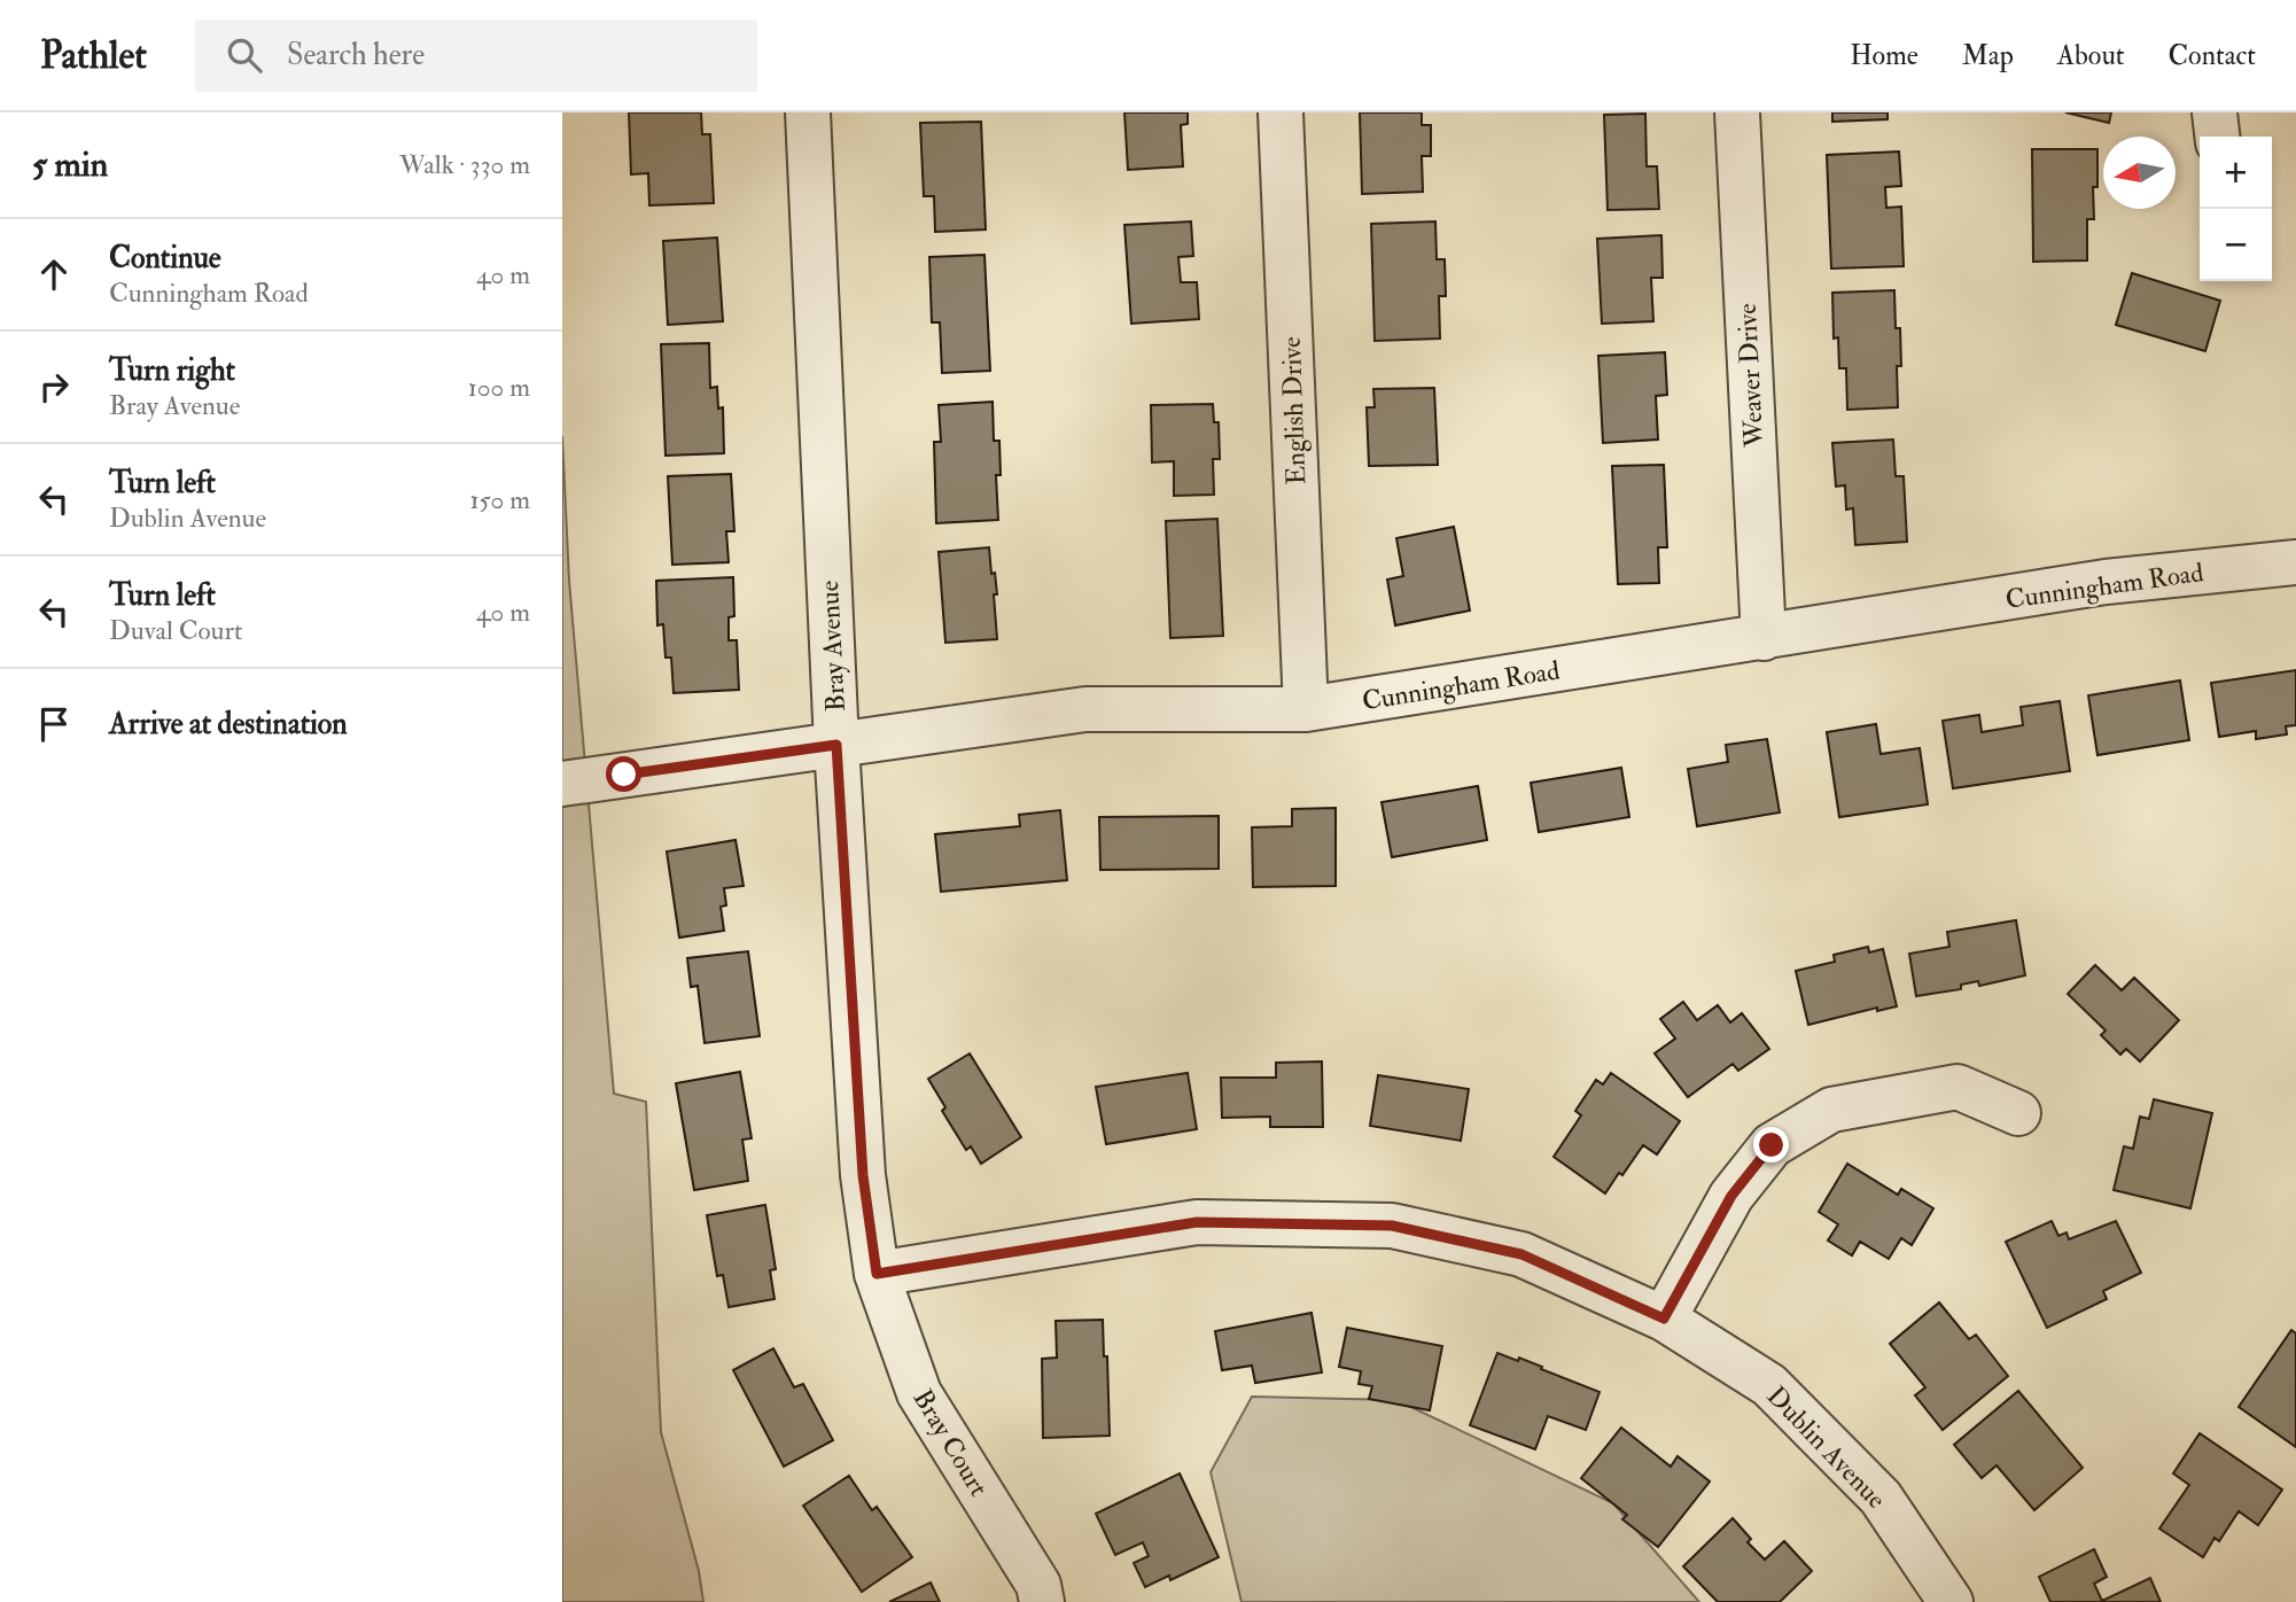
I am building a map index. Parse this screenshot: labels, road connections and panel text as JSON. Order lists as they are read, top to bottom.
{
  "streets": {
    "street": [
      "Weaver Drive",
      "English Drive",
      "Cunningham Road",
      "Bray Avenue",
      "Bray Court",
      "Dublin Avenue"
    ]
  },
  "crossings": [
    ["Weaver Drive", "Cunningham Road"],
    ["English Drive", "Cunningham Road"],
    ["Cunningham Road", "Bray Avenue"],
    ["Bray Avenue", "Bray Court"],
    ["Bray Avenue", "Dublin Avenue"],
    ["Bray Court", "Dublin Avenue"]
  ],
  "north": "left",
  "page": {
    "header": "Pathlet",
    "search": "Search here",
    "nav": [
      "Home",
      "Map",
      "About",
      "Contact"
    ],
    "heading": ["5 min", "Walk · 330 m"],
    "map_buttons": ["+", "−"],
    "list": [
      ["Continue", "Cunningham Road", "40 m"],
      ["Turn right", "Bray Avenue", "100 m"],
      ["Turn left", "Dublin Avenue", "150 m"],
      ["Turn left", "Duval Court", "40 m"],
      "Arrive at destination"
    ]
  }
}
